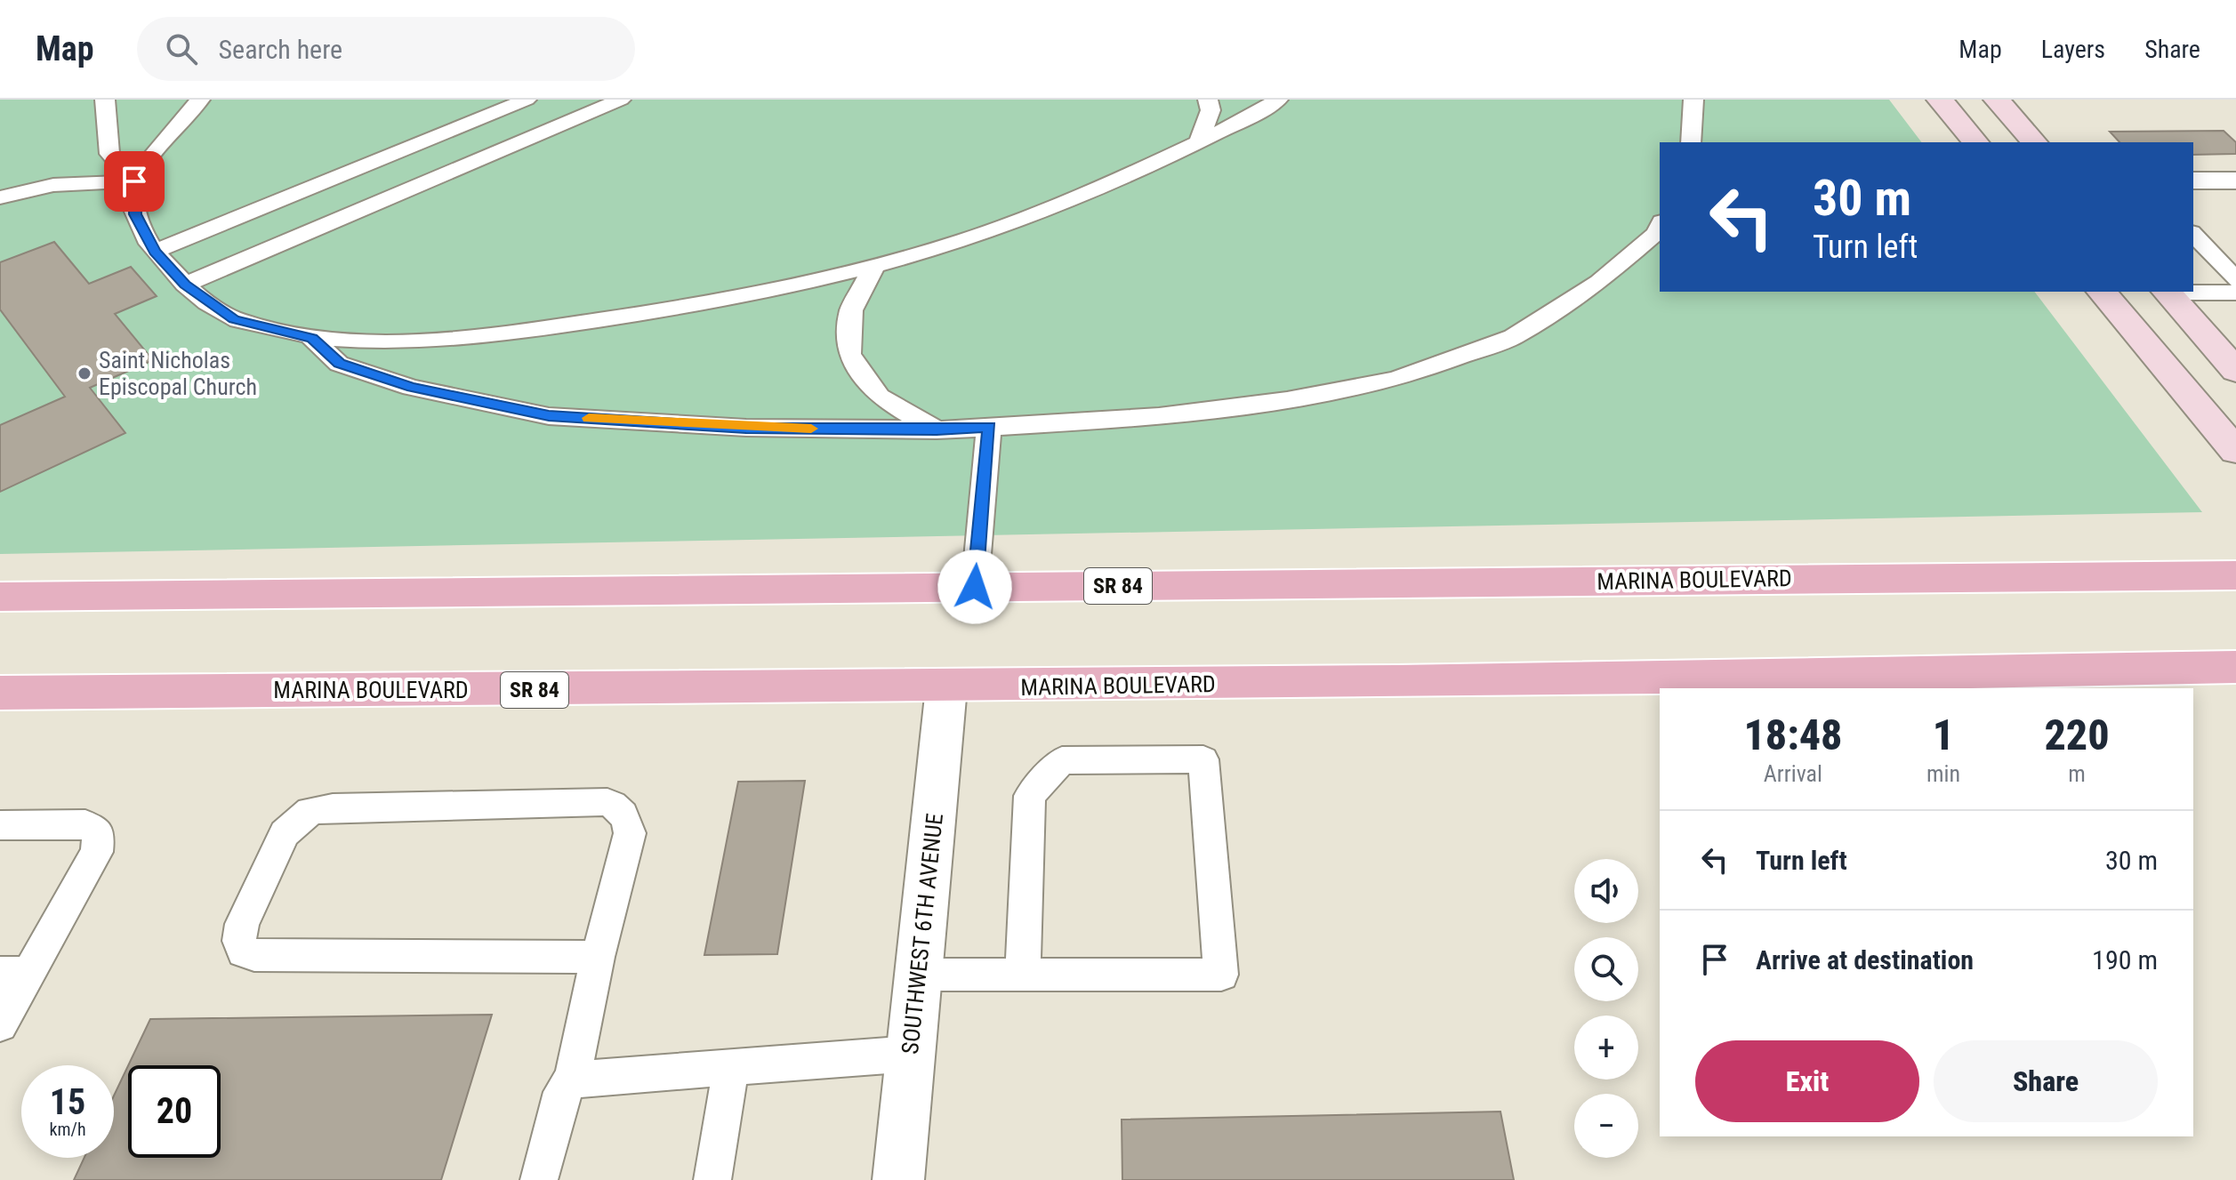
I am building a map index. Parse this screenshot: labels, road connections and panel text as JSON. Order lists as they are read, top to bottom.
{
  "streets": {
    "main road": ["MARINA BOULEVARD", "SR 84"],
    "street": ["SOUTHWEST 6TH AVENUE"]
  },
  "crossings": [
    ["MARINA BOULEVARD", "SOUTHWEST 6TH AVENUE"]
  ],
  "places": ["Saint Nicholas Episcopal Church"],
  "page": {
    "header": "Map",
    "search": "Search here",
    "nav": ["Map", "Layers", "Share"],
    "turn": ["30 m", "Turn left"],
    "eta": [
      "18:48",
      "Arrival",
      "1",
      "min",
      "220",
      "m"
    ],
    "list": [
      {
        "name": "Turn left",
        "value": "30 m"
      },
      {
        "name": "Arrive at destination",
        "value": "190 m"
      }
    ],
    "map_buttons": ["+", "−"],
    "buttons": ["Exit", "Share"],
    "speed": "15 km/h",
    "limit": "20"
  }
}
